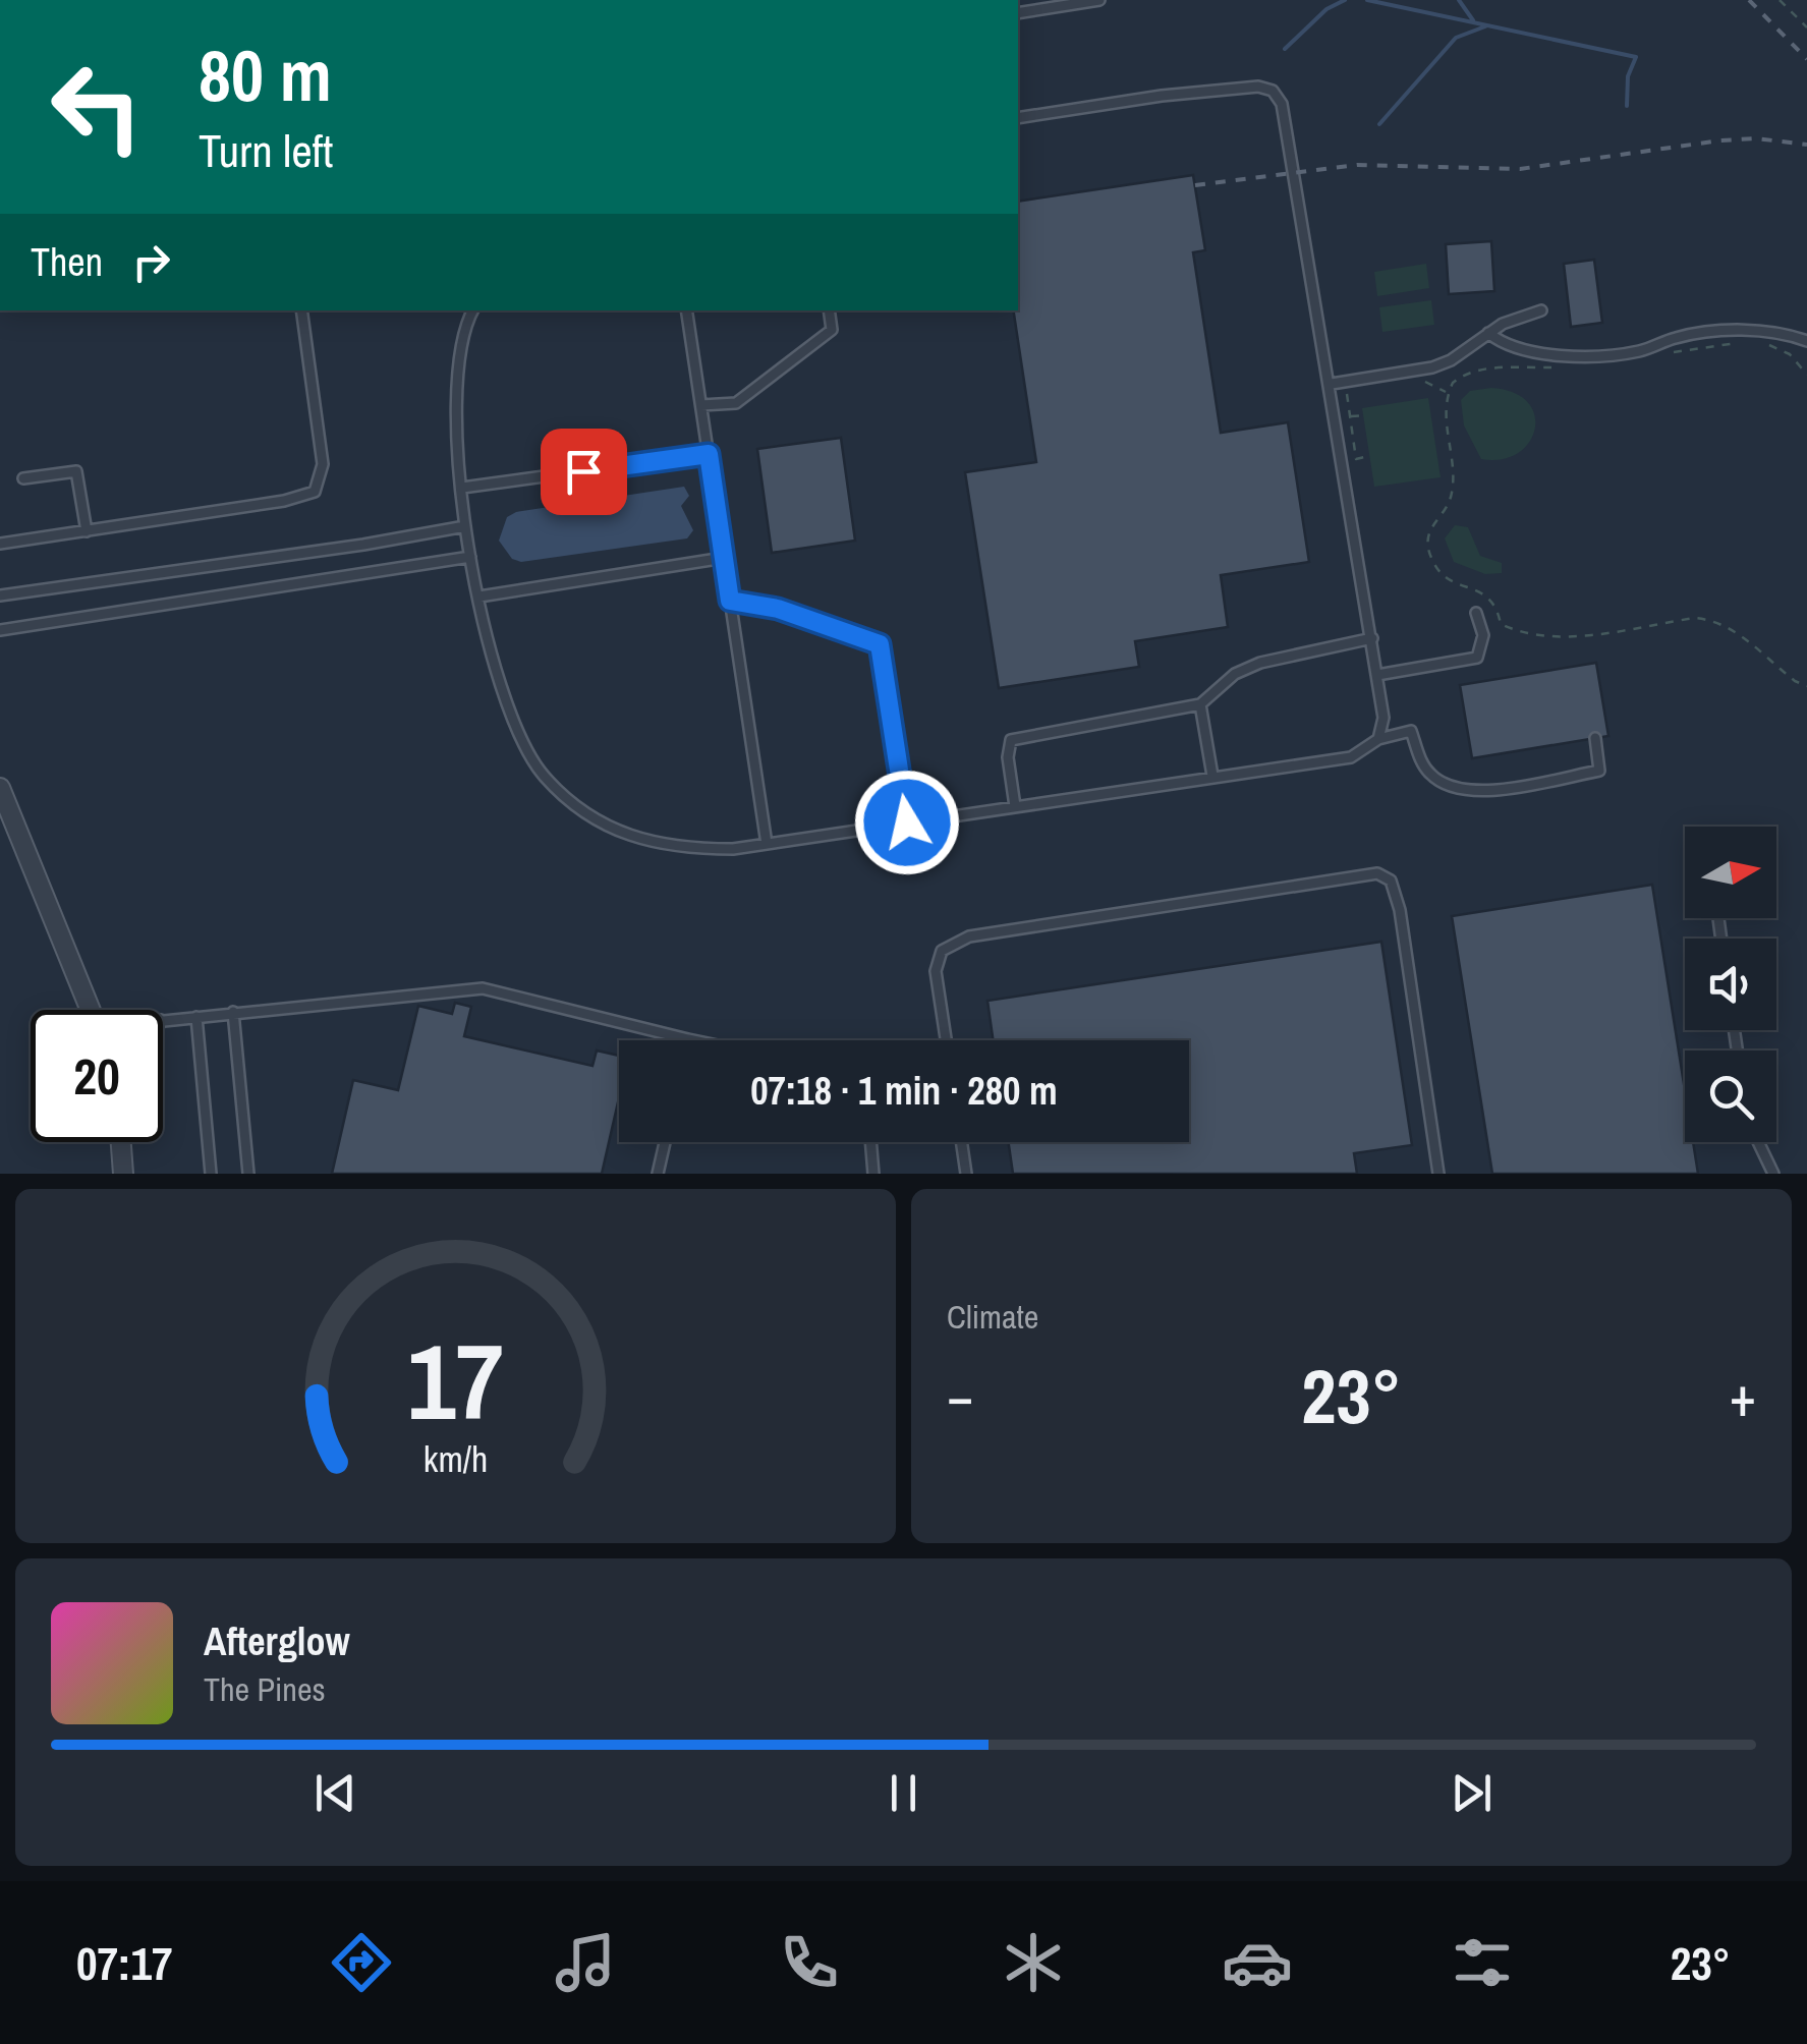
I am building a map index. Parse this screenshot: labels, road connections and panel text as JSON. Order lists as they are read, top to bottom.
{
  "north": "right",
  "page": {
    "turn": ["80 m", "Turn left"],
    "then": "Then",
    "limit": "20",
    "trip": "07:18 · 1 min · 280 m",
    "tile": "Climate",
    "heat": ["−", "23°", "+"],
    "song": ["Afterglow", "The Pines"],
    "tabs": ["07:17", "23°"],
    "gauge": ["17", "km/h"]
  }
}
